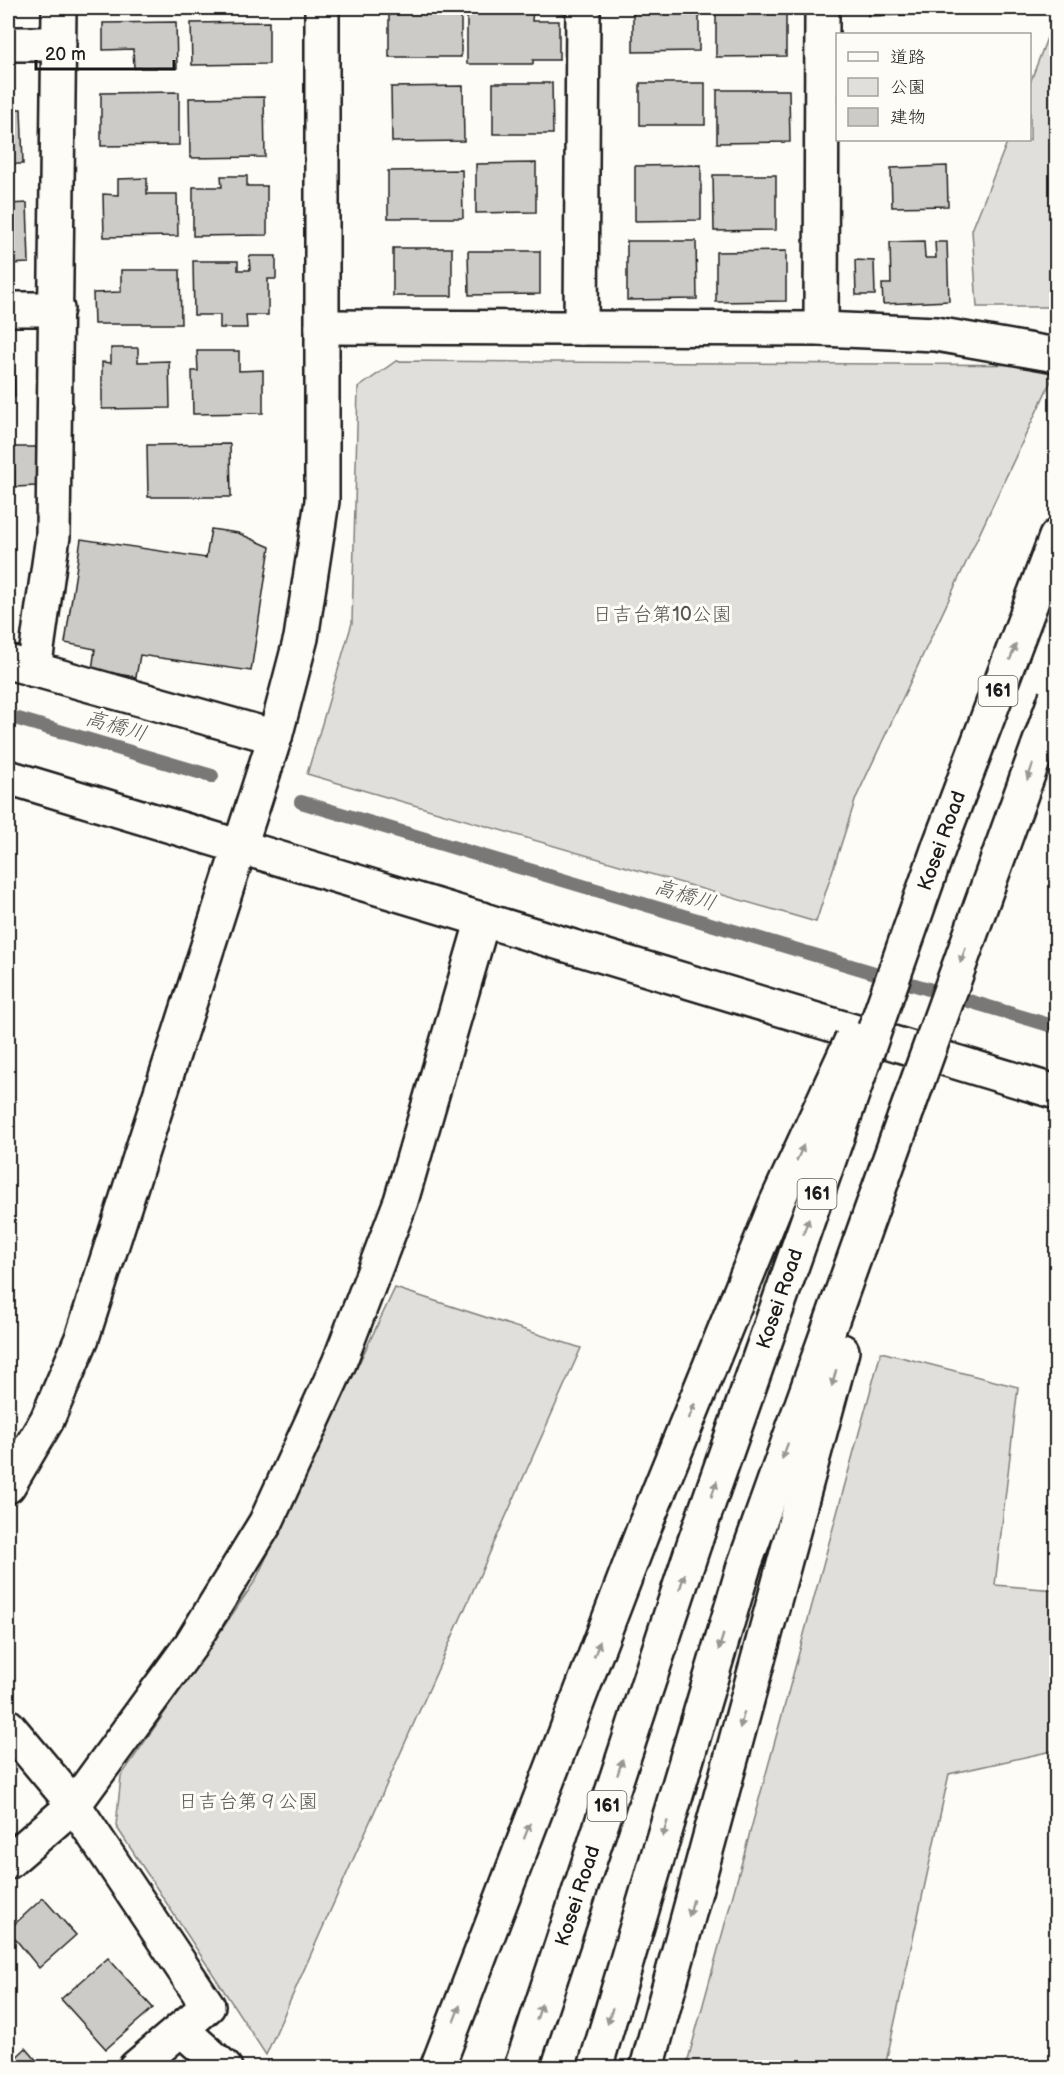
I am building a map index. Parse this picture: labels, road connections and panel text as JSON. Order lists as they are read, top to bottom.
{
  "streets": {
    "main road": ["161", "Kosei Road"]
  },
  "water": ["高橋川"],
  "parks": ["日吉台第10公園", "日吉台第９公園"],
  "legend": ["道路", "公園", "建物"],
  "scale_bar": "20 m"
}
